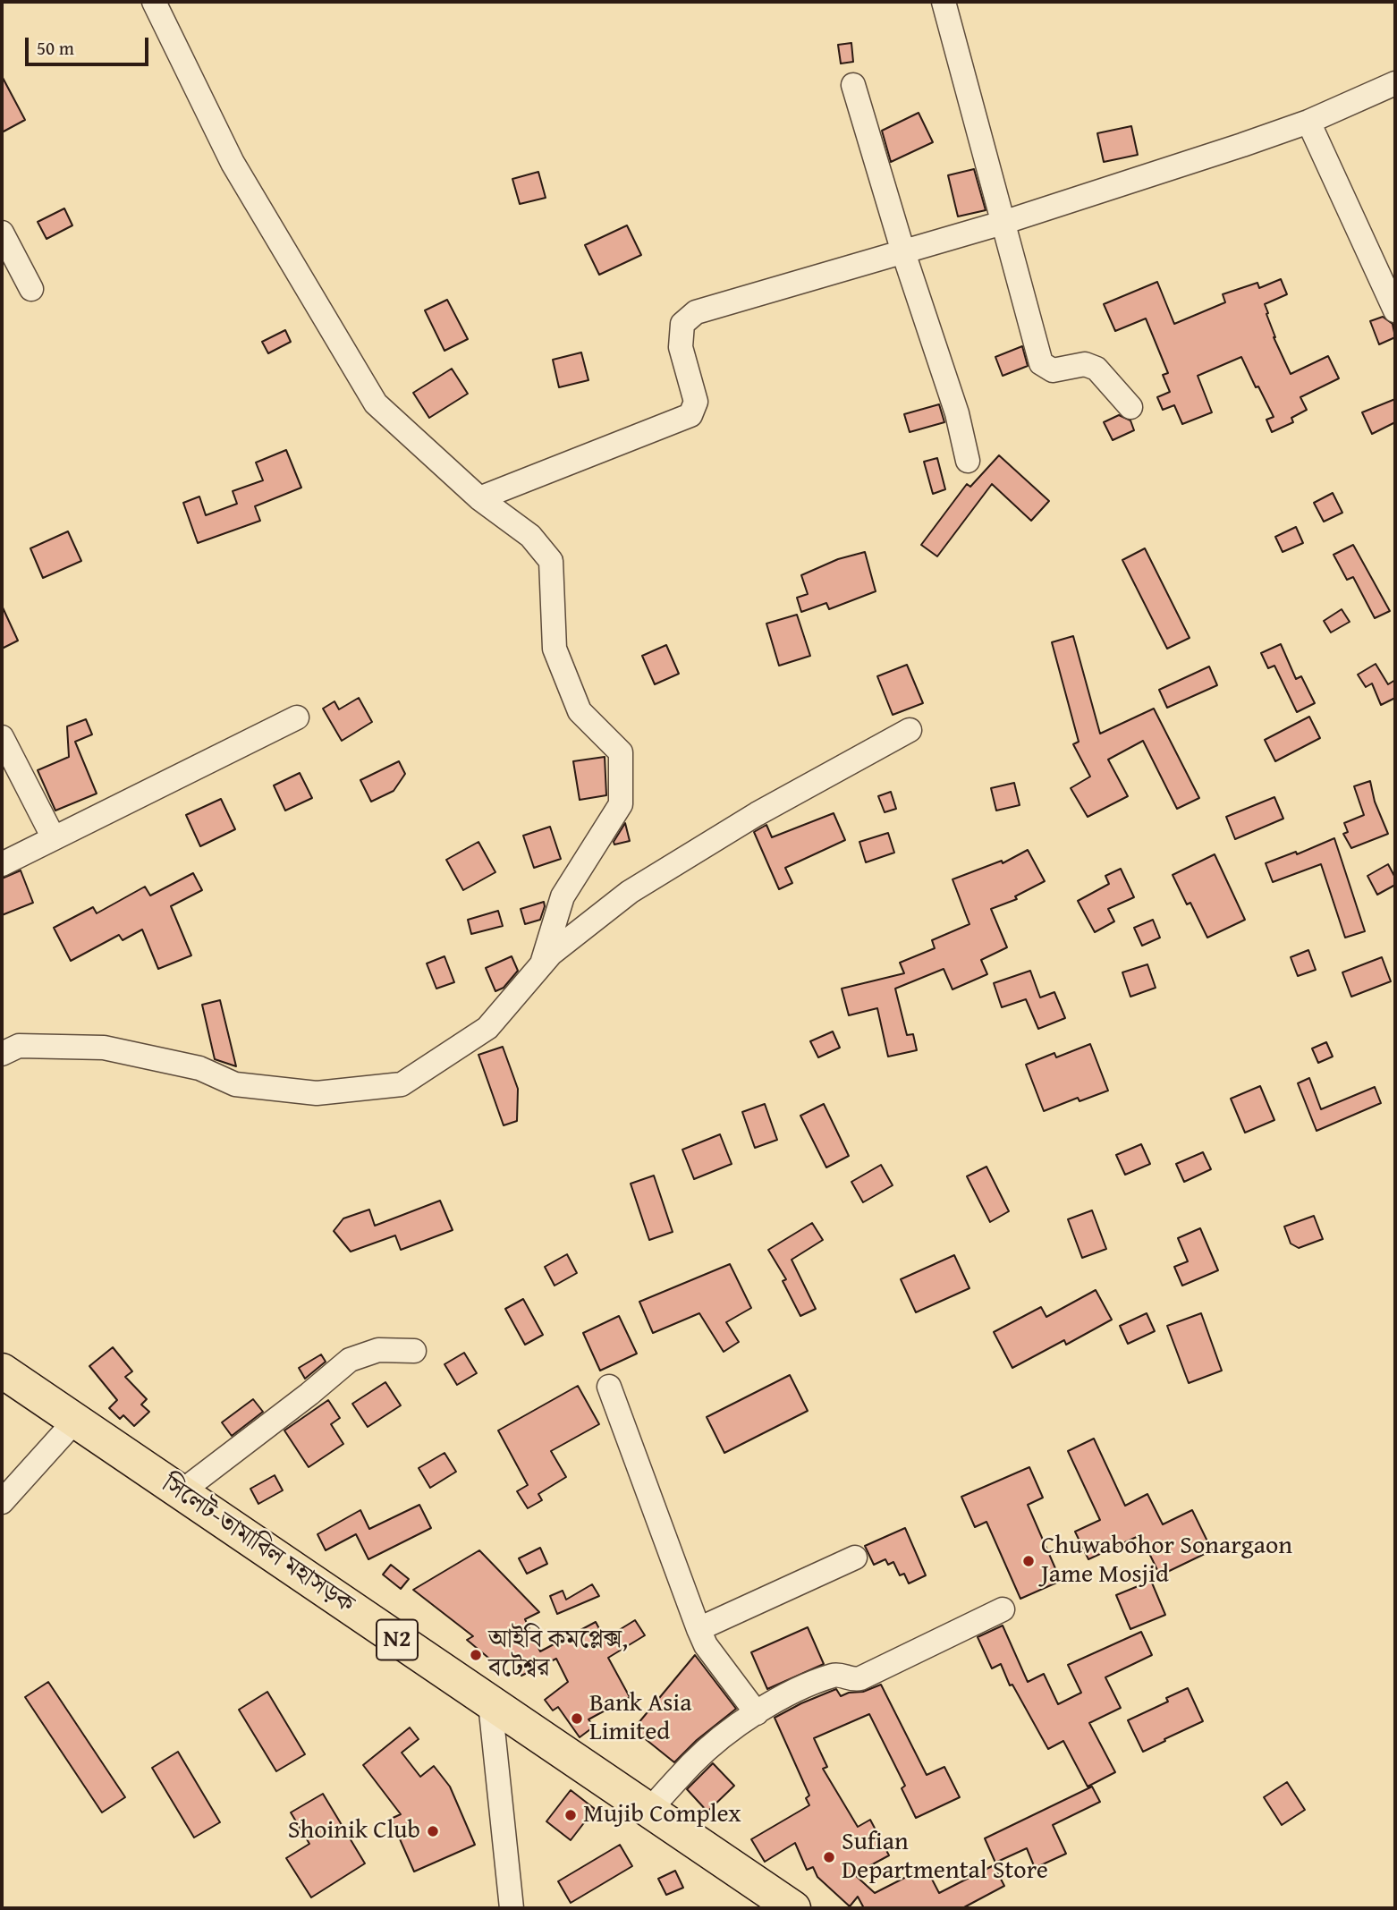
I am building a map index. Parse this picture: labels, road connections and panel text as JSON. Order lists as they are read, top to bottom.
{
  "streets": {
    "highway": ["সিলেট-তামাবিল মহাসড়ক", "N2"]
  },
  "places": [
    "Chuwabohor Sonargaon Jame Mosjid",
    "আইবি কমপ্লেক্স, বটেশ্বর",
    "Bank Asia Limited",
    "Mujib Complex",
    "Shoinik Club",
    "Sufian Departmental Store"
  ],
  "scale_bar": "50 m"
}
